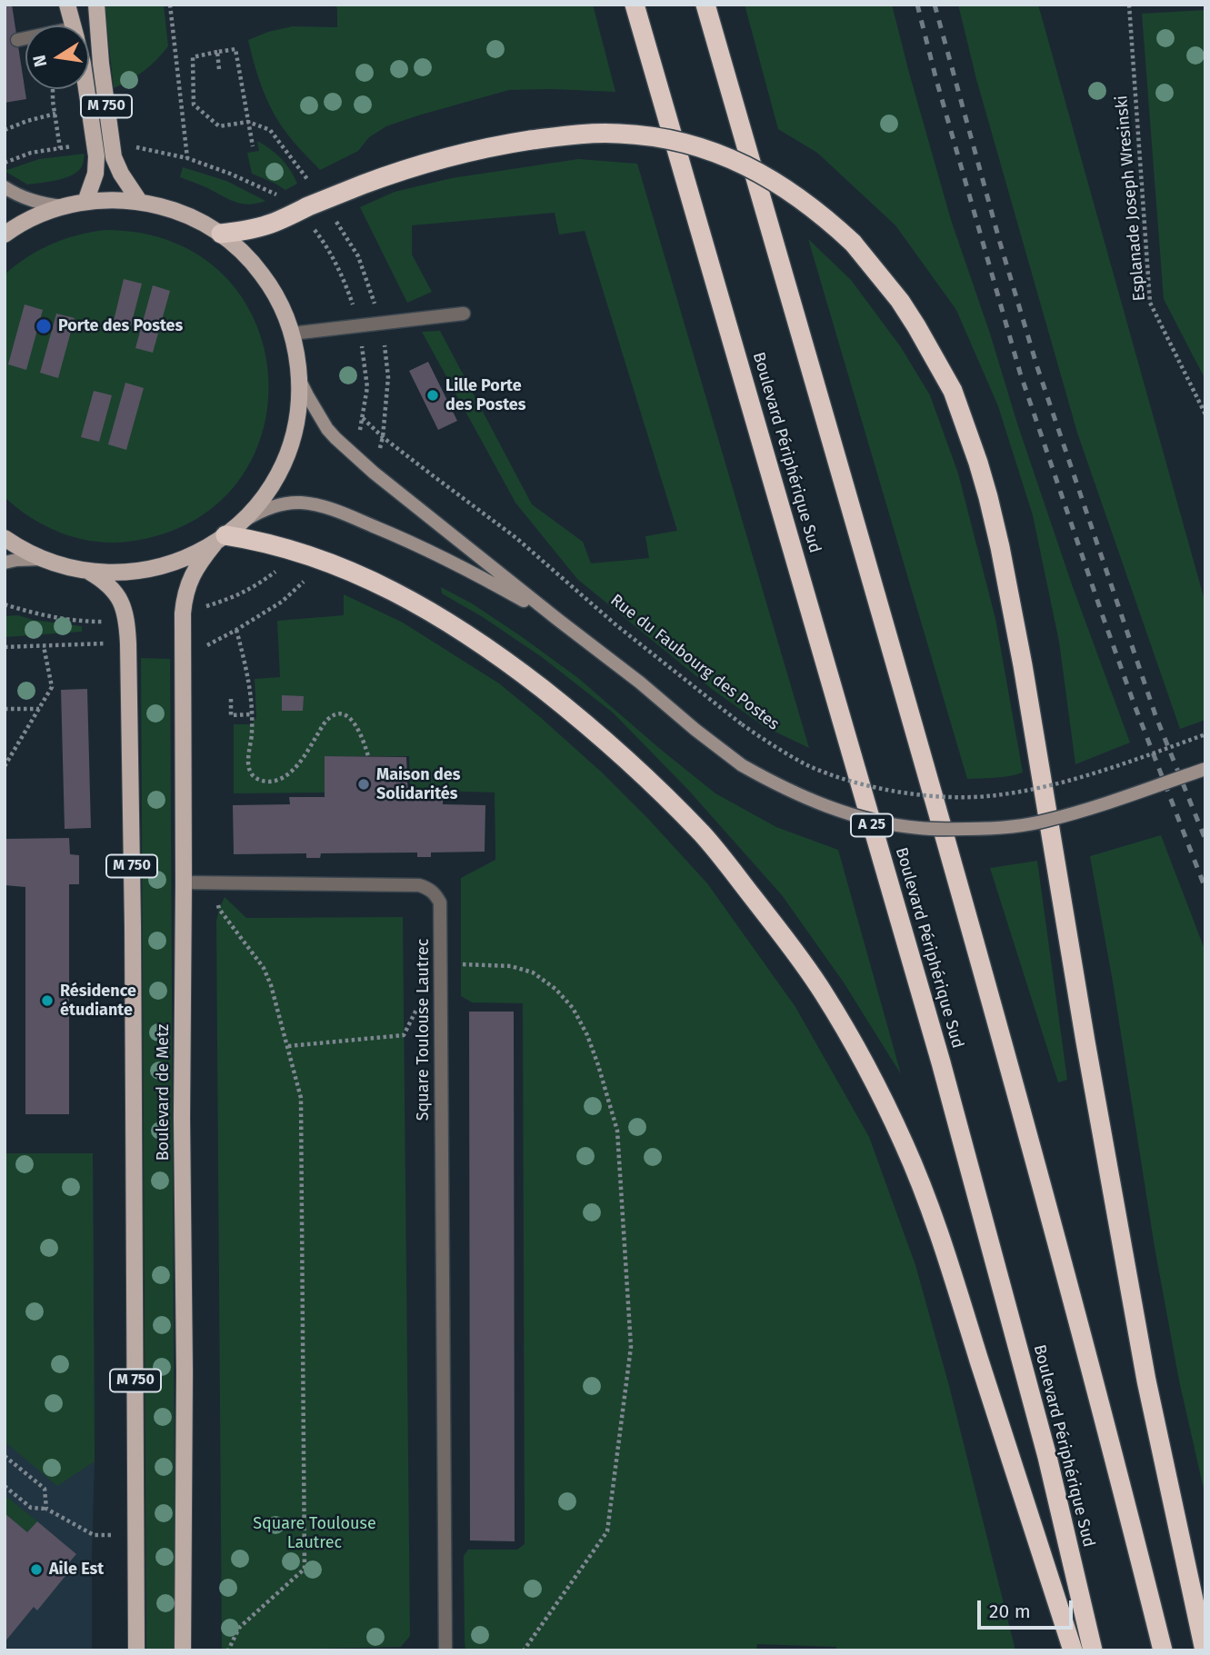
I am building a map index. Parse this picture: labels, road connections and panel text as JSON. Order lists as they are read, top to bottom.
{
  "streets": {
    "highway": ["Boulevard Périphérique Sud", "A 25"],
    "main road": ["M 750", "Boulevard de Metz"],
    "street": ["Square Toulouse Lautrec"],
    "path": ["Esplanade Joseph Wresinski", "Rue du Faubourg des Postes"]
  },
  "crossings": [
    ["M 750", "Boulevard de Metz"],
    ["Square Toulouse Lautrec", "Boulevard de Metz"]
  ],
  "parks": ["Square Toulouse Lautrec"],
  "places": [
    "Porte des Postes",
    "Lille Porte des Postes",
    "Maison des Solidarités",
    "Résidence étudiante",
    "Aile Est"
  ],
  "scale_bar": "20 m",
  "north": "left"
}
